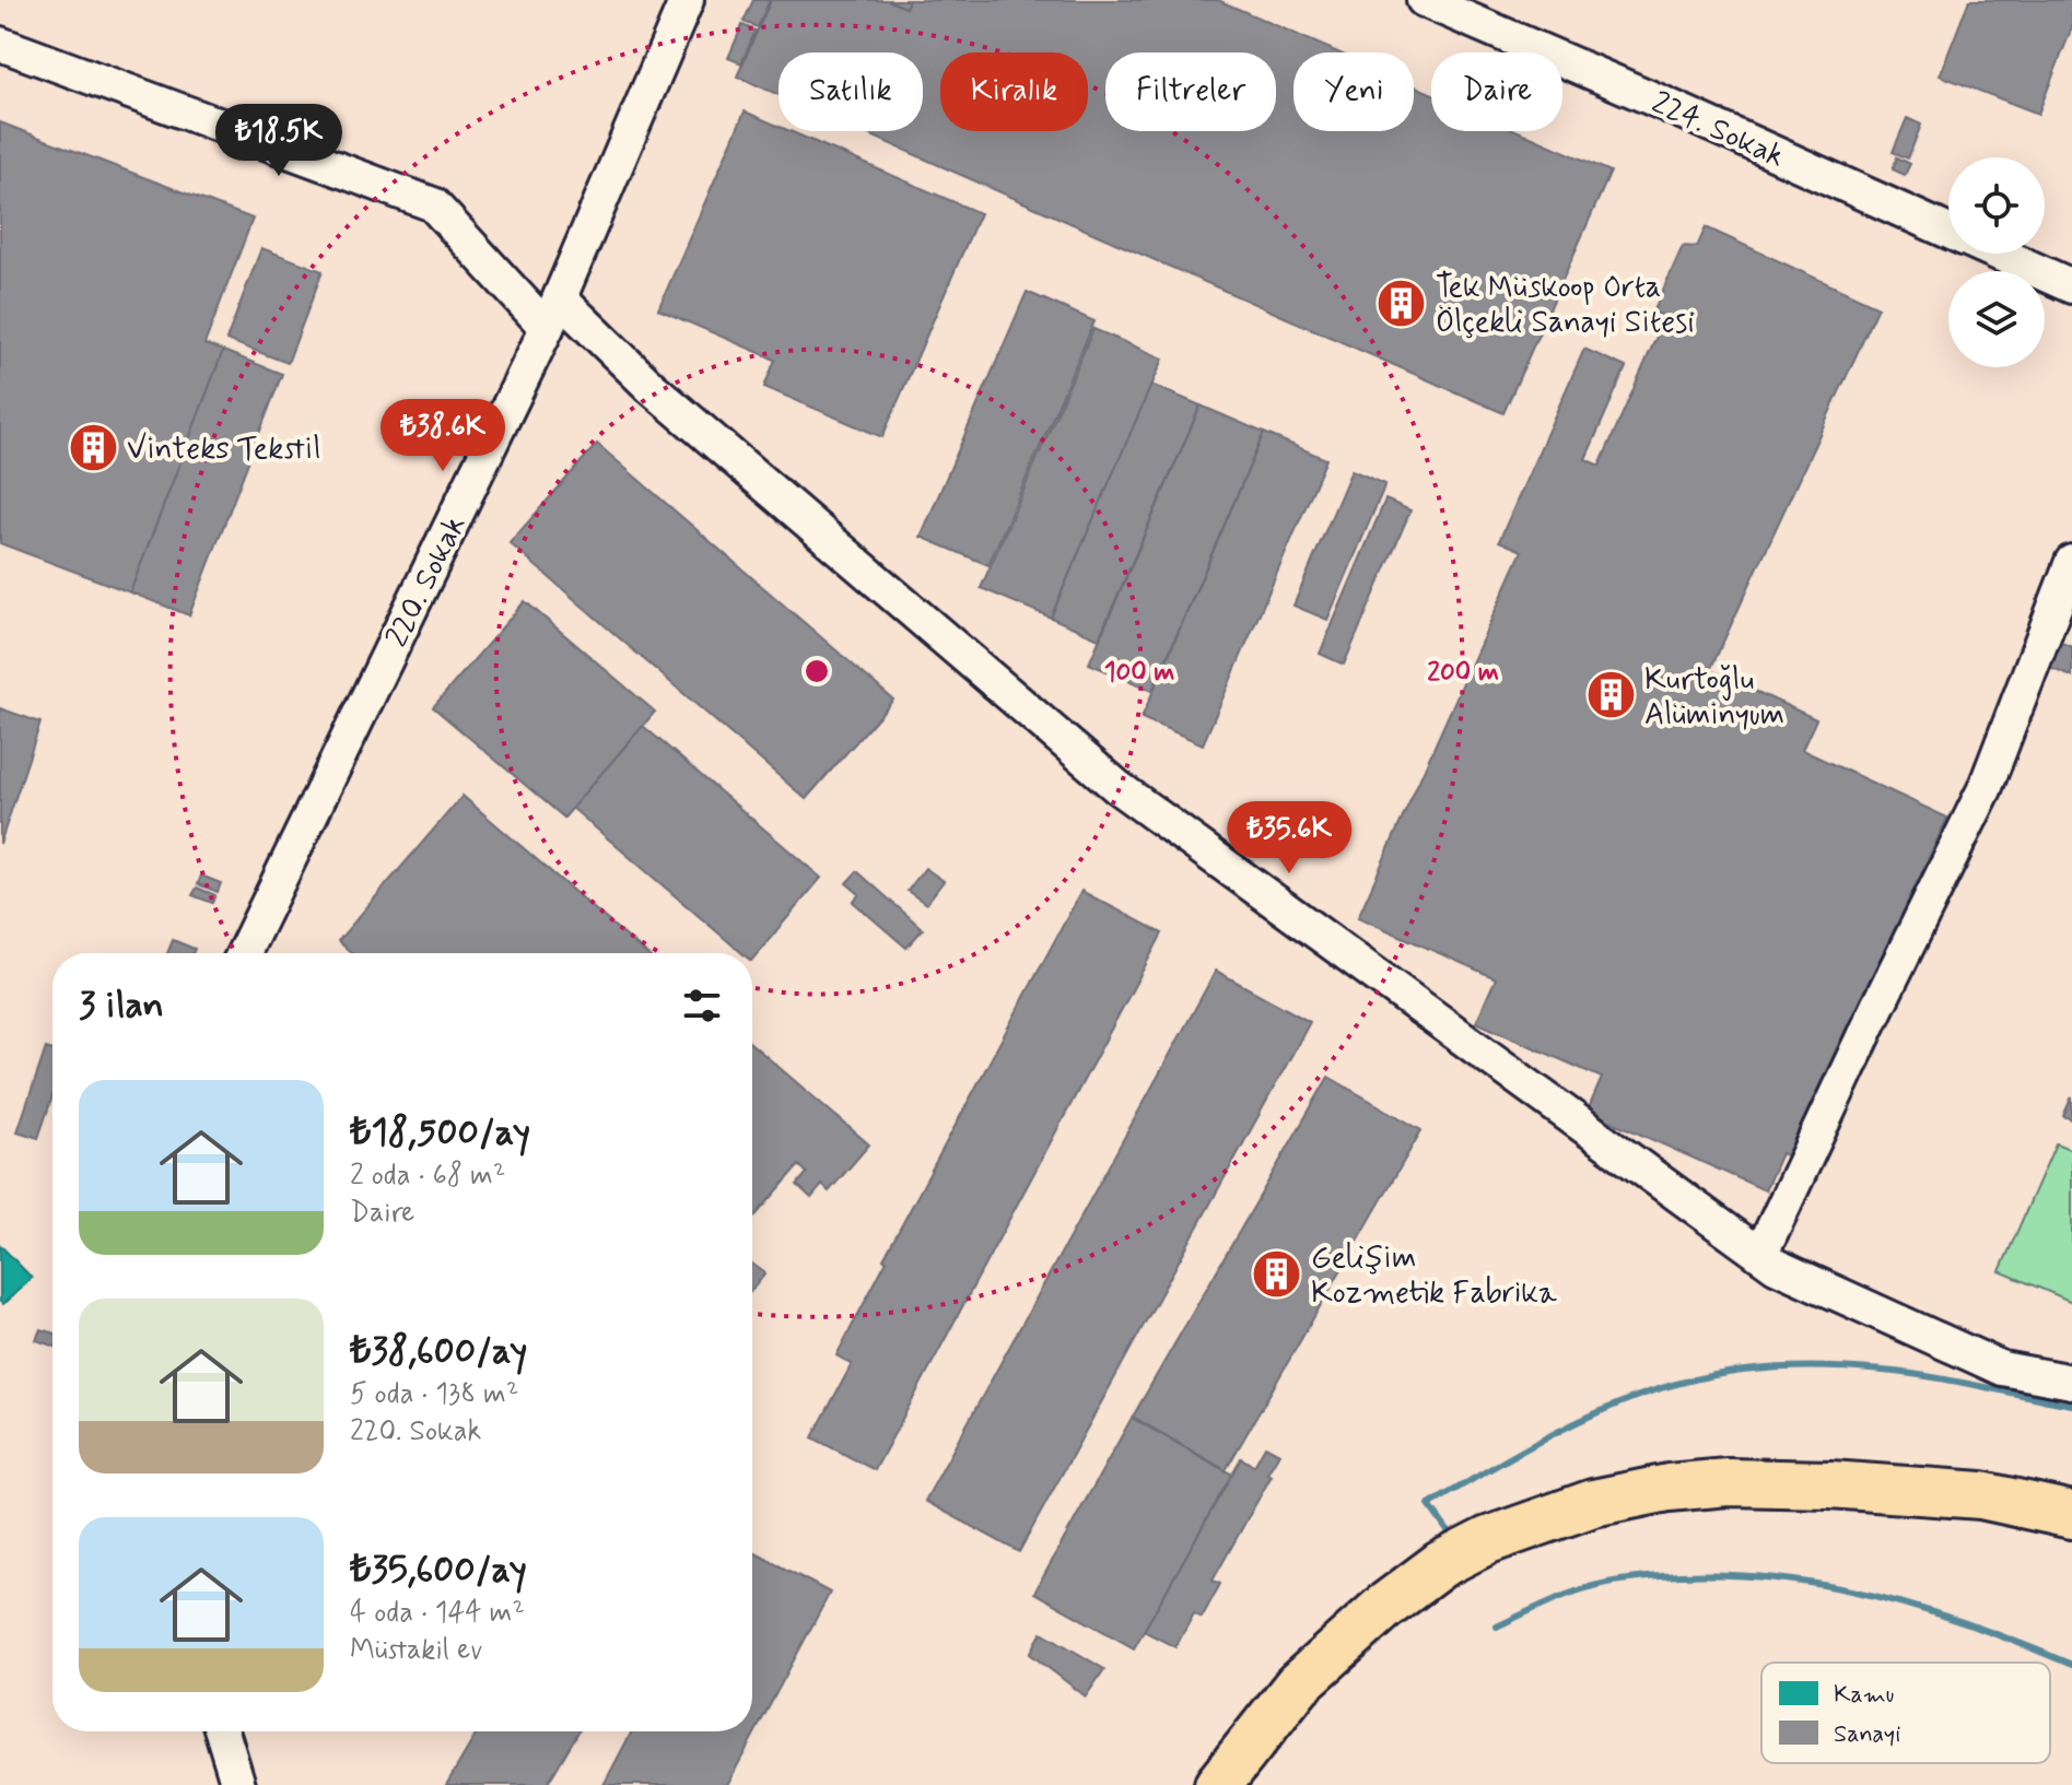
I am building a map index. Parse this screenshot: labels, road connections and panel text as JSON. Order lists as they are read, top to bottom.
{
  "streets": {
    "street": ["224. Sokak", "220. Sokak"]
  },
  "places": {
    "building": [
      "Tek Müskoop Orta Ölçekli Sanayi Sitesi",
      "Vinteks Tekstil",
      "Kurtoğlu Alüminyum",
      "Gelişim Kozmetik Fabrika"
    ]
  },
  "legend": ["Kamu", "Sanayi"],
  "page": {
    "chip": [
      "Satılık",
      "Kiralık",
      "Filtreler",
      "Yeni",
      "Daire"
    ],
    "price": ["₺18.5K", "₺38.6K", "₺35.6K"],
    "heading": "3 ilan",
    "list": [
      {
        "name": "₺18,500/ay",
        "note": "2 oda · 68 m² · Daire"
      },
      {
        "name": "₺38,600/ay",
        "note": "5 oda · 138 m² · 220. Sokak"
      },
      {
        "name": "₺35,600/ay",
        "note": "4 oda · 144 m² · Müstakil ev"
      }
    ]
  },
  "rings": ["100 m", "200 m"]
}
